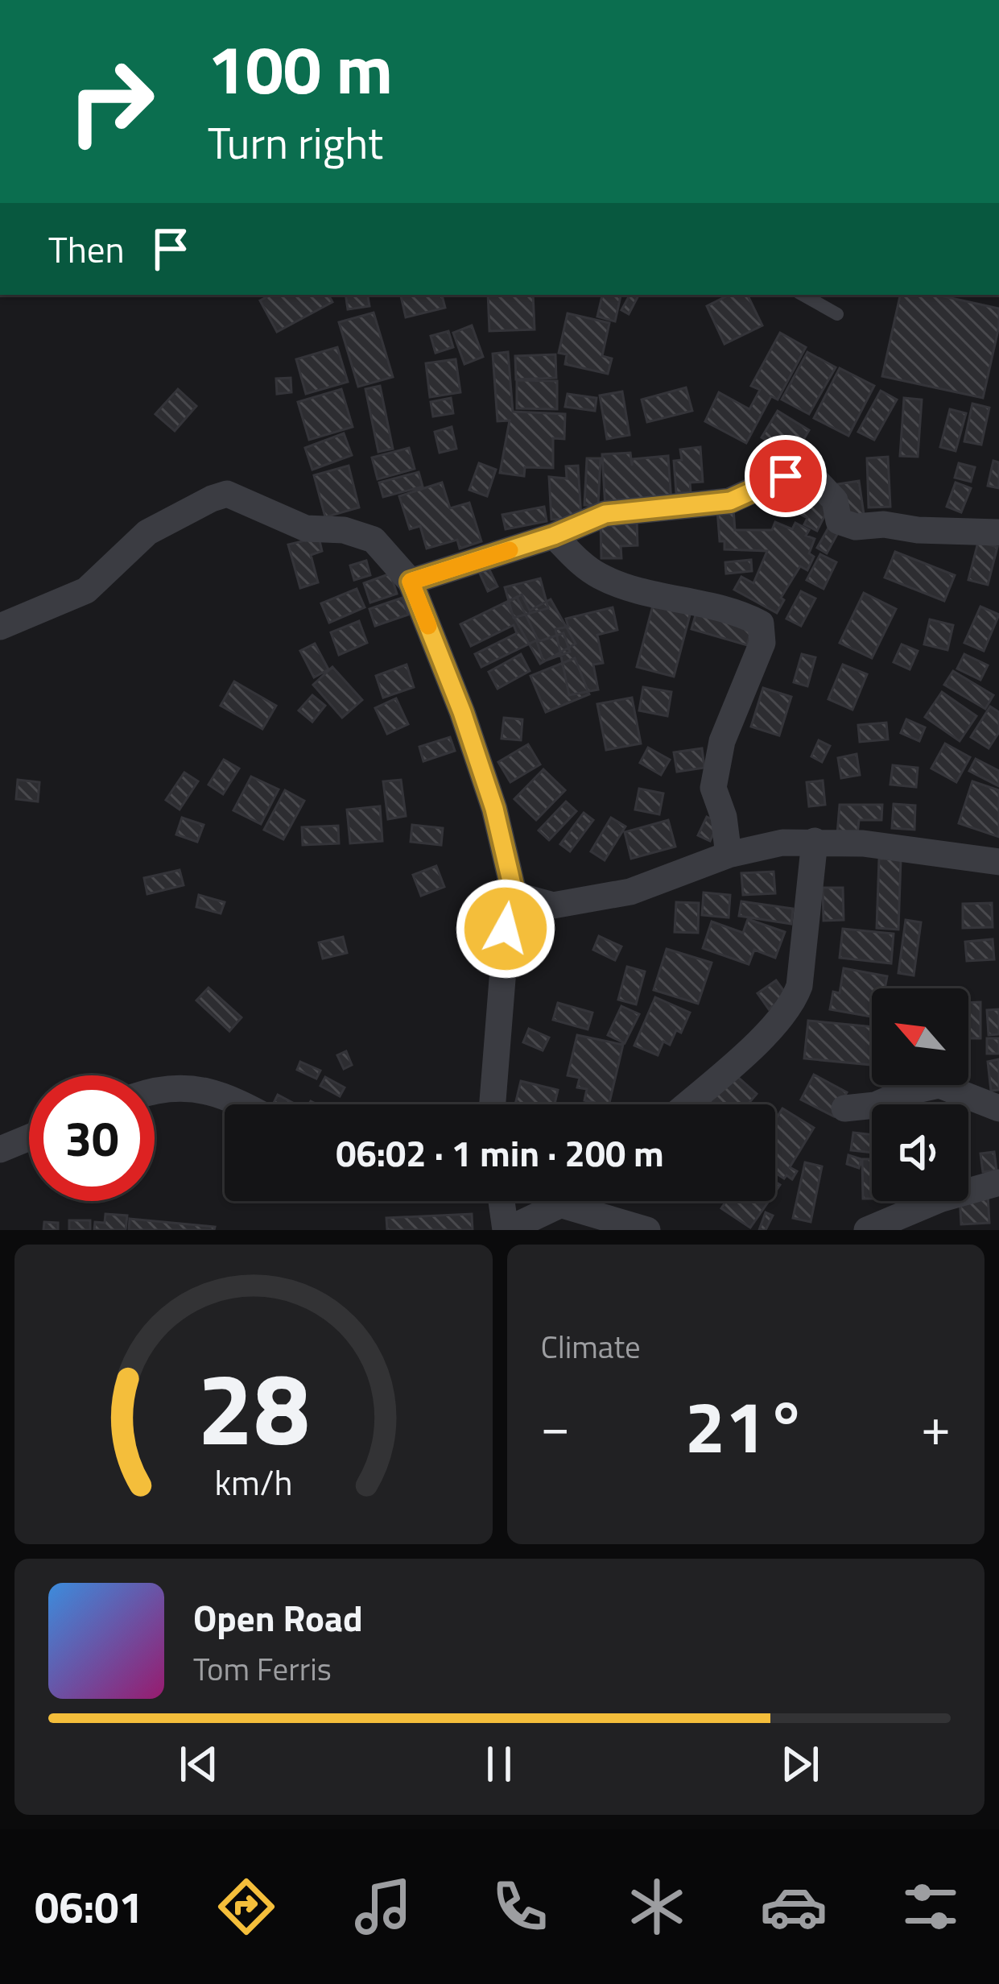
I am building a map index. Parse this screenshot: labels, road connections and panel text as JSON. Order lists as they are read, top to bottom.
{
  "north": "top left",
  "page": {
    "turn": ["100 m", "Turn right"],
    "then": "Then",
    "limit": "30",
    "trip": "06:02 · 1 min · 200 m",
    "tile": "Climate",
    "heat": ["−", "21°", "+"],
    "song": ["Open Road", "Tom Ferris"],
    "tabs": "06:01",
    "gauge": ["28", "km/h"]
  }
}
